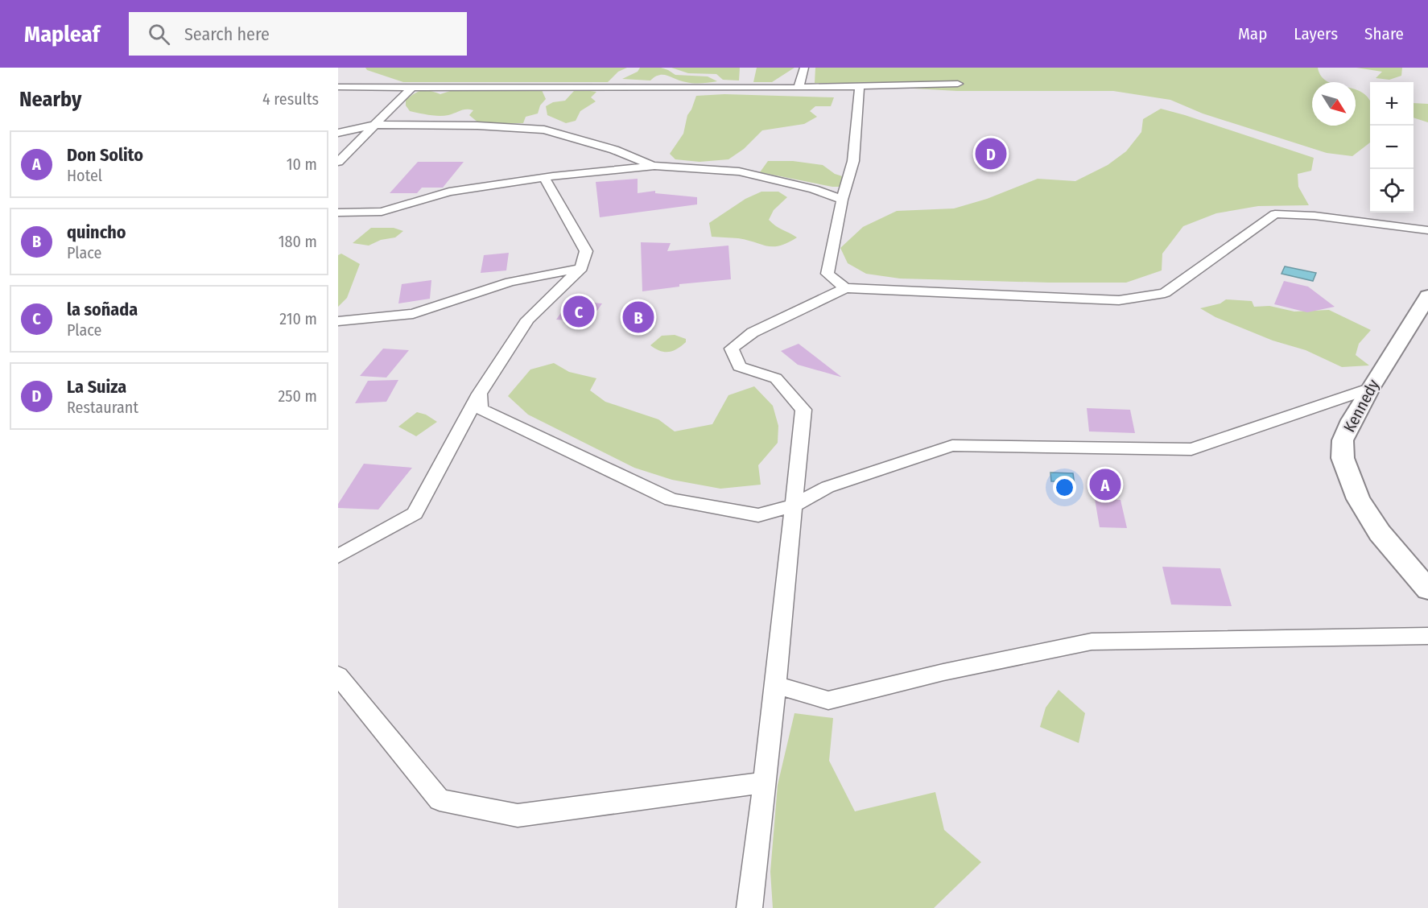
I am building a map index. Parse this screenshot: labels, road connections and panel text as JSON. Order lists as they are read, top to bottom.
{
  "streets": {
    "main road": ["Kennedy"]
  },
  "north": "bottom right",
  "page": {
    "header": "Mapleaf",
    "search": "Search here",
    "nav": ["Map", "Layers", "Share"],
    "heading": ["Nearby", "4 results"],
    "map_buttons": ["+", "−"],
    "list": [
      {
        "mark": "A",
        "name": "Don Solito",
        "note": "Hotel",
        "value": "10 m"
      },
      {
        "mark": "B",
        "name": "quincho",
        "note": "Place",
        "value": "180 m"
      },
      {
        "mark": "C",
        "name": "la soñada",
        "note": "Place",
        "value": "210 m"
      },
      {
        "mark": "D",
        "name": "La Suiza",
        "note": "Restaurant",
        "value": "250 m"
      }
    ],
    "pins": [
      "D",
      "C",
      "B",
      "A"
    ]
  }
}
